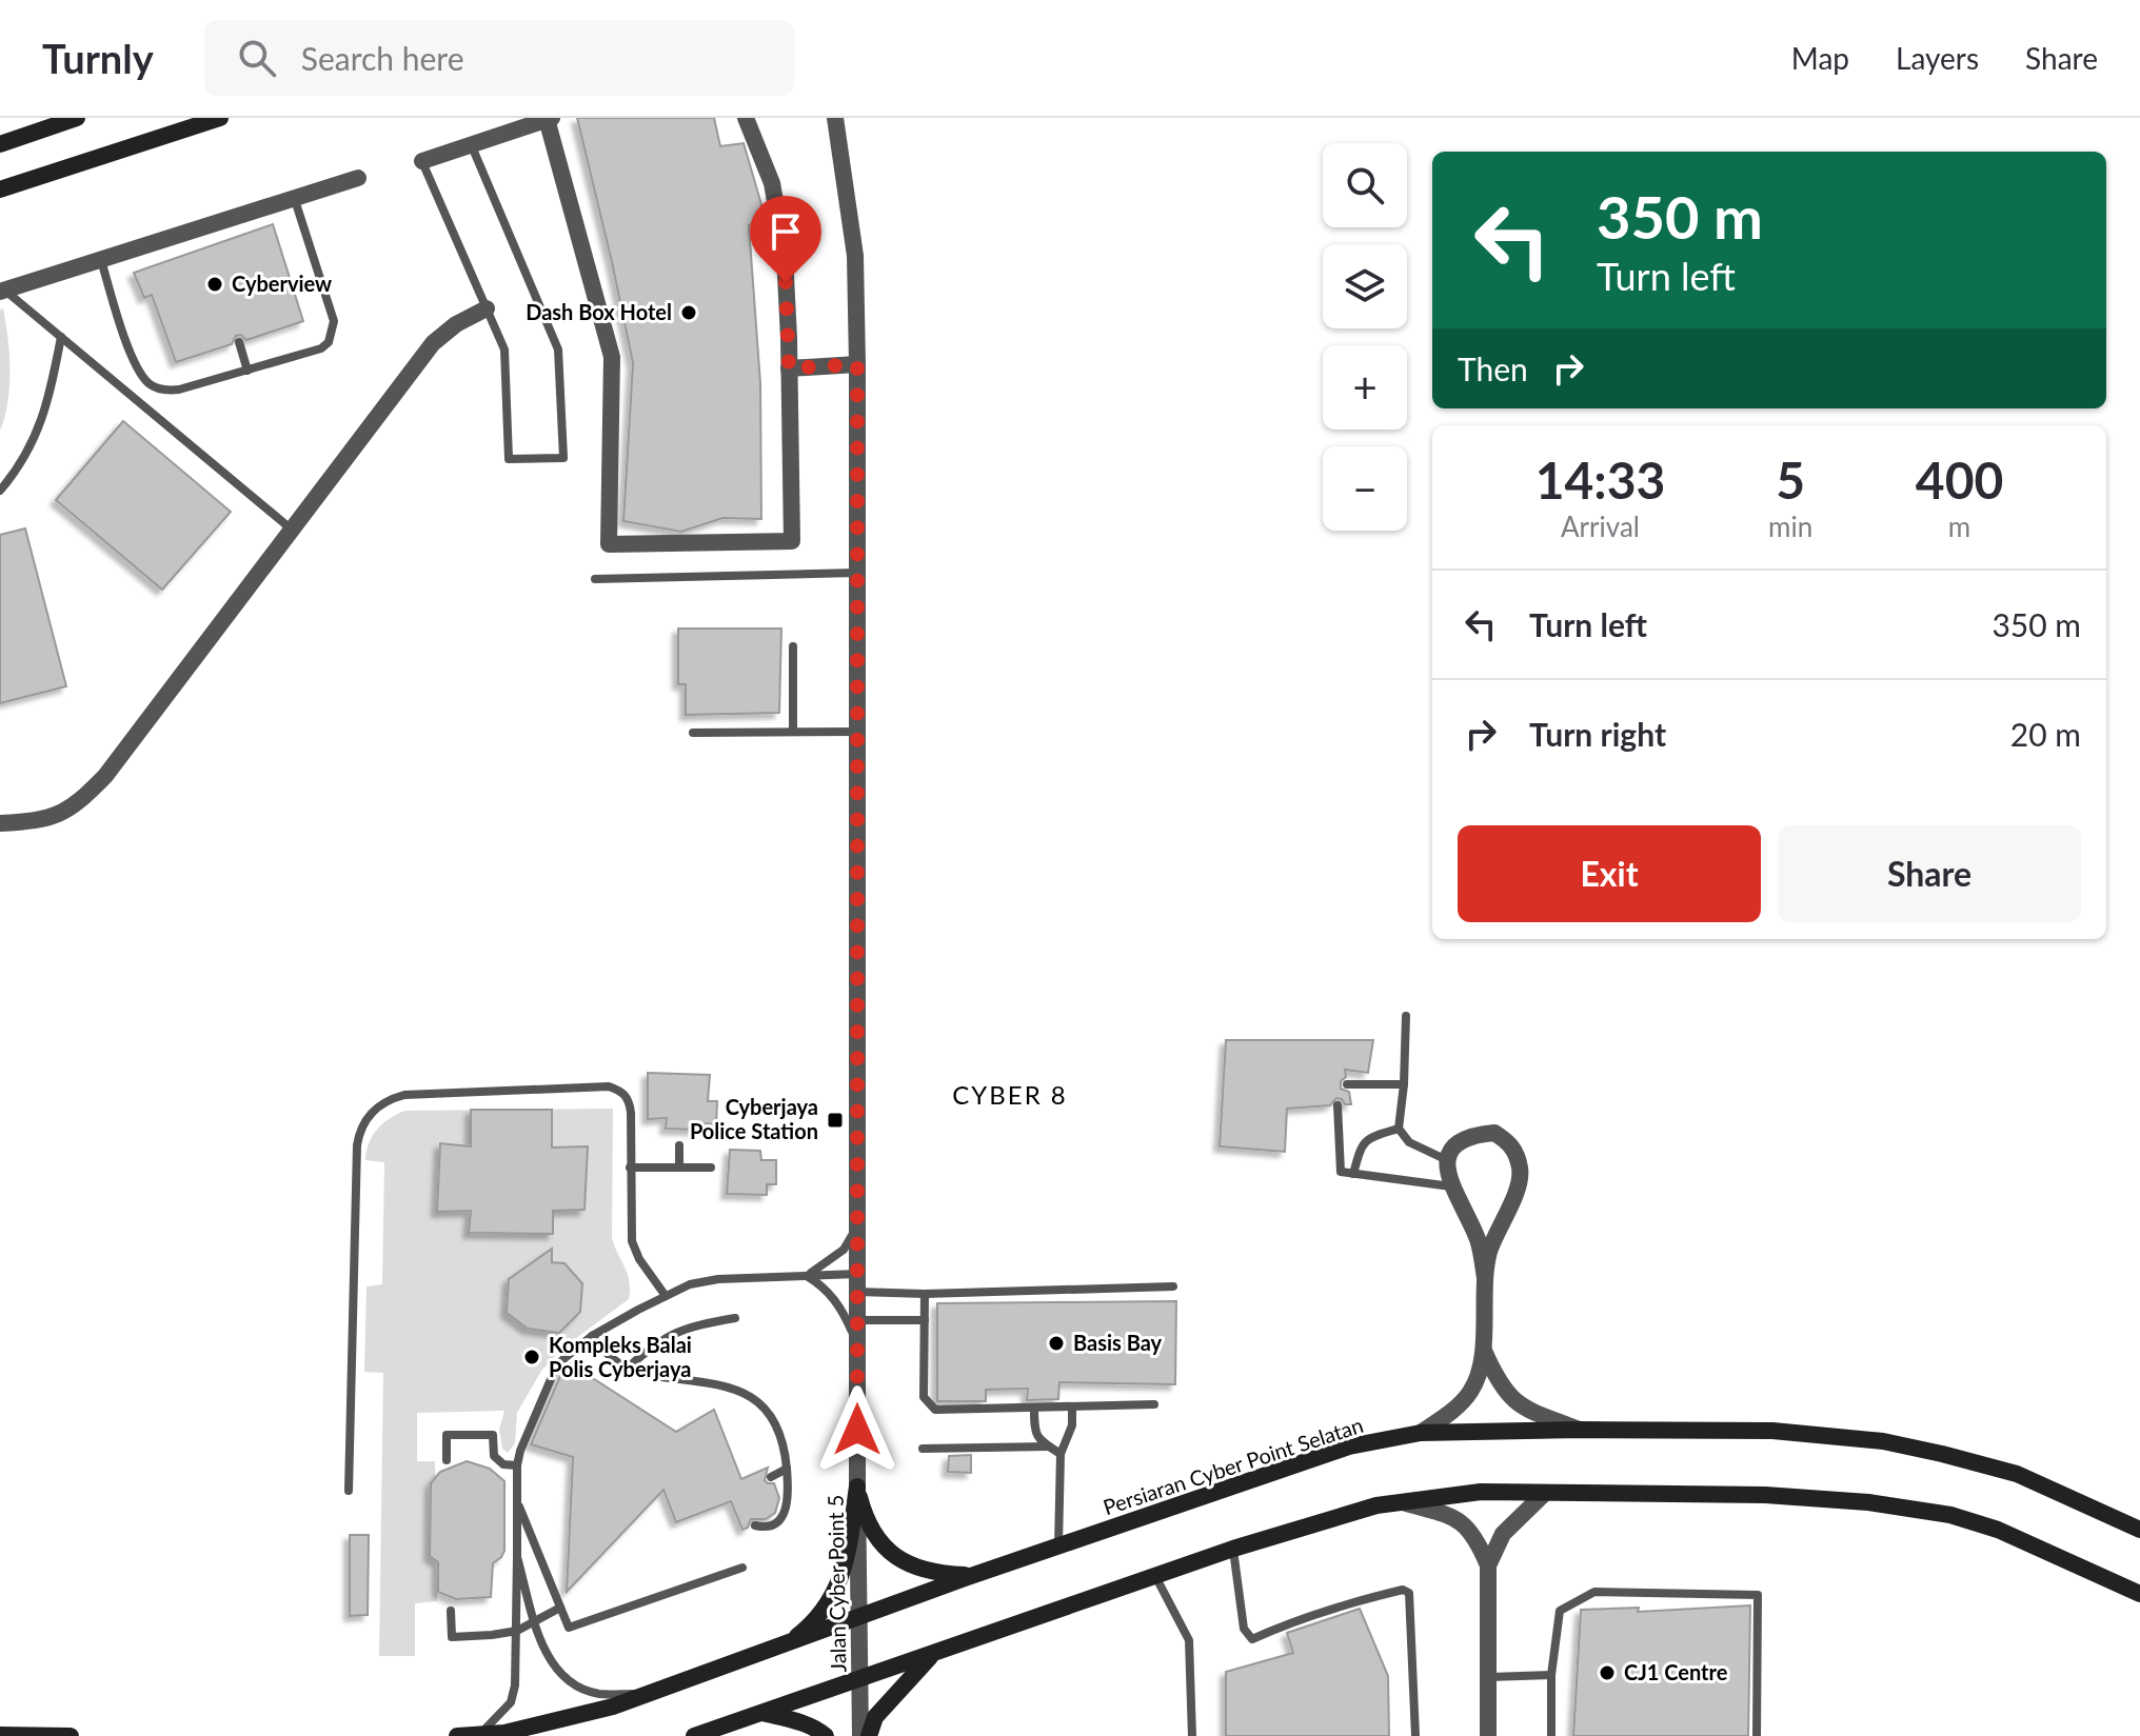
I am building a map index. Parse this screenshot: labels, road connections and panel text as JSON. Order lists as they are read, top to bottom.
{
  "streets": {
    "main road": ["Persiaran Cyber Point Selatan"],
    "street": ["Jalan Cyber Point 5"]
  },
  "crossings": [
    ["Persiaran Cyber Point Selatan", "Jalan Cyber Point 5"]
  ],
  "districts": ["CYBER 8"],
  "places": {
    "other": [
      "Cyberview",
      "Dash Box Hotel",
      "Basis Bay",
      "Kompleks Balai Polis Cyberjaya",
      "CJ1 Centre"
    ],
    "transit": ["Cyberjaya Police Station"]
  },
  "page": {
    "header": "Turnly",
    "search": "Search here",
    "nav": ["Map", "Layers", "Share"],
    "map_buttons": ["+", "−"],
    "turn": ["350 m", "Turn left"],
    "then": "Then",
    "eta": [
      "14:33",
      "Arrival",
      "5",
      "min",
      "400",
      "m"
    ],
    "list": [
      {
        "name": "Turn left",
        "value": "350 m"
      },
      {
        "name": "Turn right",
        "value": "20 m"
      }
    ],
    "buttons": ["Exit", "Share"]
  }
}
